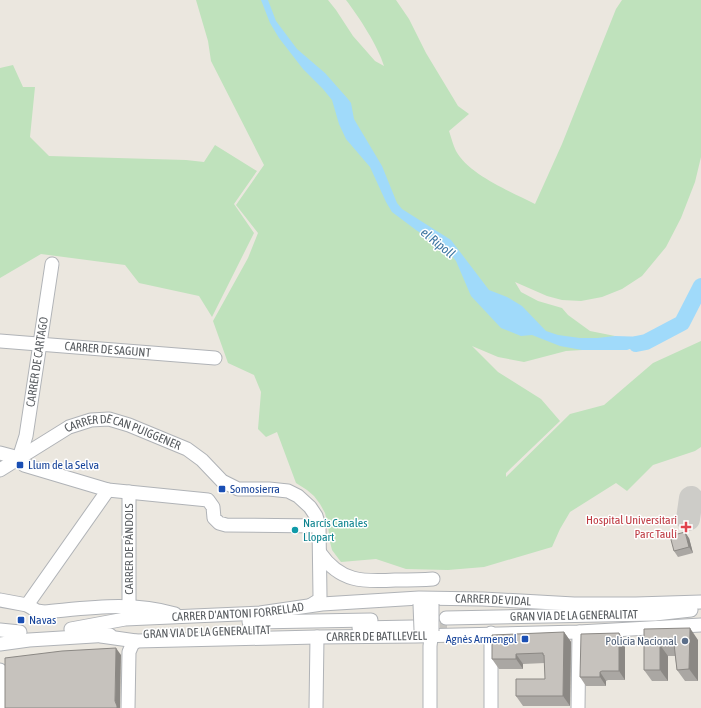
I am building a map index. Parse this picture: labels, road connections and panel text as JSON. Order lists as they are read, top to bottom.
{
  "streets": {
    "street": [
      "CARRER DE SAGUNT",
      "CARRER DE CARTAGO",
      "CARRER DE CAN PUIGGENER",
      "CARRER DE PÀNDOLS",
      "CARRER DE VIDAL",
      "CARRER D'ANTONI FORRELLAD",
      "GRAN VIA DE LA GENERALITAT",
      "CARRER DE BATLLEVELL"
    ]
  },
  "crossings": [
    ["CARRER DE SAGUNT", "CARRER DE CARTAGO"],
    ["CARRER DE CARTAGO", "CARRER DE CAN PUIGGENER"],
    ["CARRER DE VIDAL", "CARRER D'ANTONI FORRELLAD"],
    ["CARRER D'ANTONI FORRELLAD", "GRAN VIA DE LA GENERALITAT"],
    ["GRAN VIA DE LA GENERALITAT", "CARRER DE BATLLEVELL"]
  ],
  "water": ["el Ripoll"],
  "places": {
    "transit": [
      "Llum de la Selva",
      "Somosierra",
      "Navas",
      "Agnès Armengol"
    ],
    "health": ["Hospital Universitari Parc Taulí"],
    "other": ["Narcís Canales Llopart", "Policia Nacional"]
  }
}
